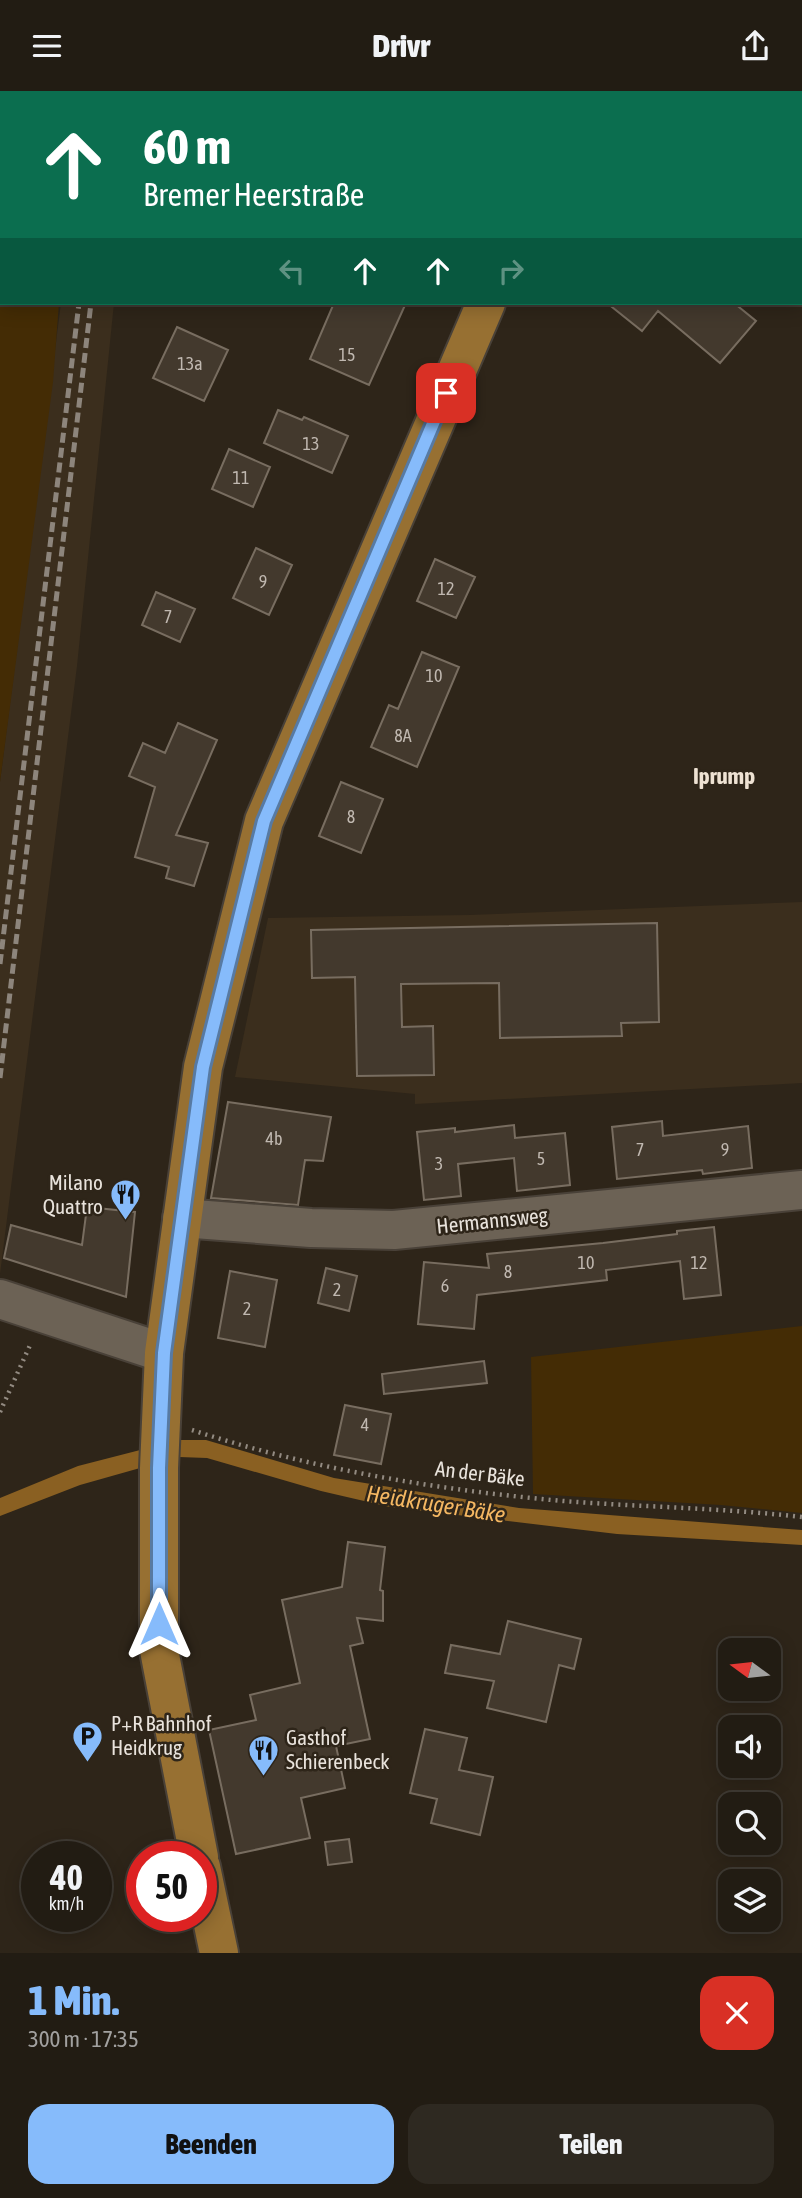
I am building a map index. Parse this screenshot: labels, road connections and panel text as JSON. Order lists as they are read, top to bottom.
{
  "streets": {
    "street": ["Hermannsweg"],
    "path": ["An der Bäke"]
  },
  "districts": ["Iprump"],
  "water": ["Heidkruger Bäke"],
  "places": {
    "restaurant": ["Milano Quattro", "Gasthof Schierenbeck"],
    "parking": ["P+R Bahnhof Heidkrug"]
  },
  "house_numbers": [
    "15",
    "13a",
    "13",
    "11",
    "9",
    "12",
    "7",
    "10",
    "8A",
    "8",
    "4b",
    "7",
    "9",
    "5",
    "3",
    "10",
    "12",
    "8",
    "6",
    "2",
    "2",
    "4"
  ],
  "north": "left",
  "page": {
    "header": "Drivr",
    "turn": ["60 m", "Bremer Heerstraße"],
    "speed": "40 km/h",
    "limit": "50",
    "heading": ["1 Min.", "300 m · 17:35"],
    "buttons": ["Beenden", "Teilen"]
  }
}
